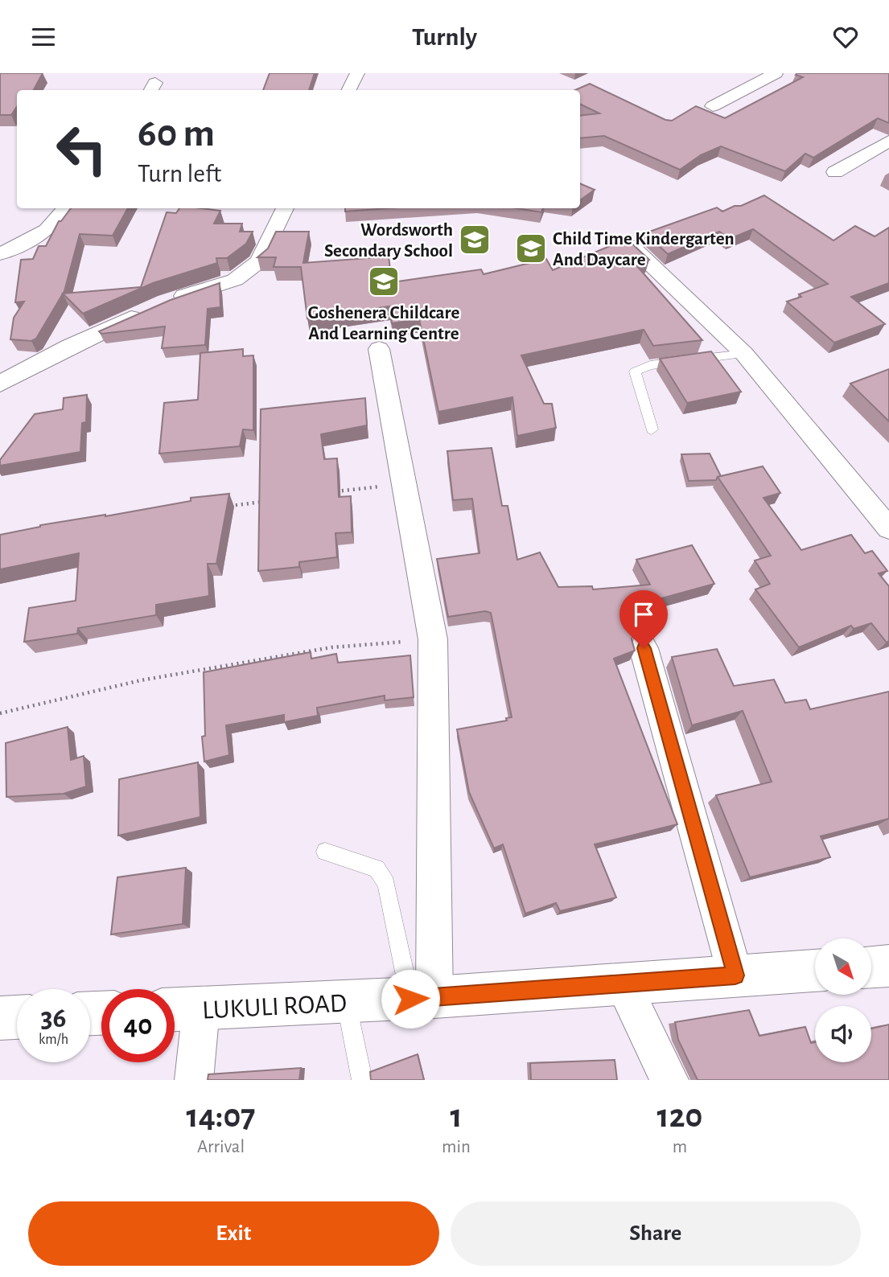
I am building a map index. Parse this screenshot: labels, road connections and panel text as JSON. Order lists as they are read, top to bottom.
{
  "streets": {
    "street": ["LUKULI ROAD"]
  },
  "places": {
    "school or university": ["Wordsworth Secondary School", "Child Time Kindergarten And Daycare", "Goshenera Childcare And Learning Centre"]
  },
  "north": "bottom right",
  "page": {
    "header": "Turnly",
    "turn": ["60 m", "Turn left"],
    "speed": "36 km/h",
    "limit": "40",
    "eta": [
      "14:07",
      "Arrival",
      "1",
      "min",
      "120",
      "m"
    ],
    "buttons": ["Exit", "Share"]
  }
}
